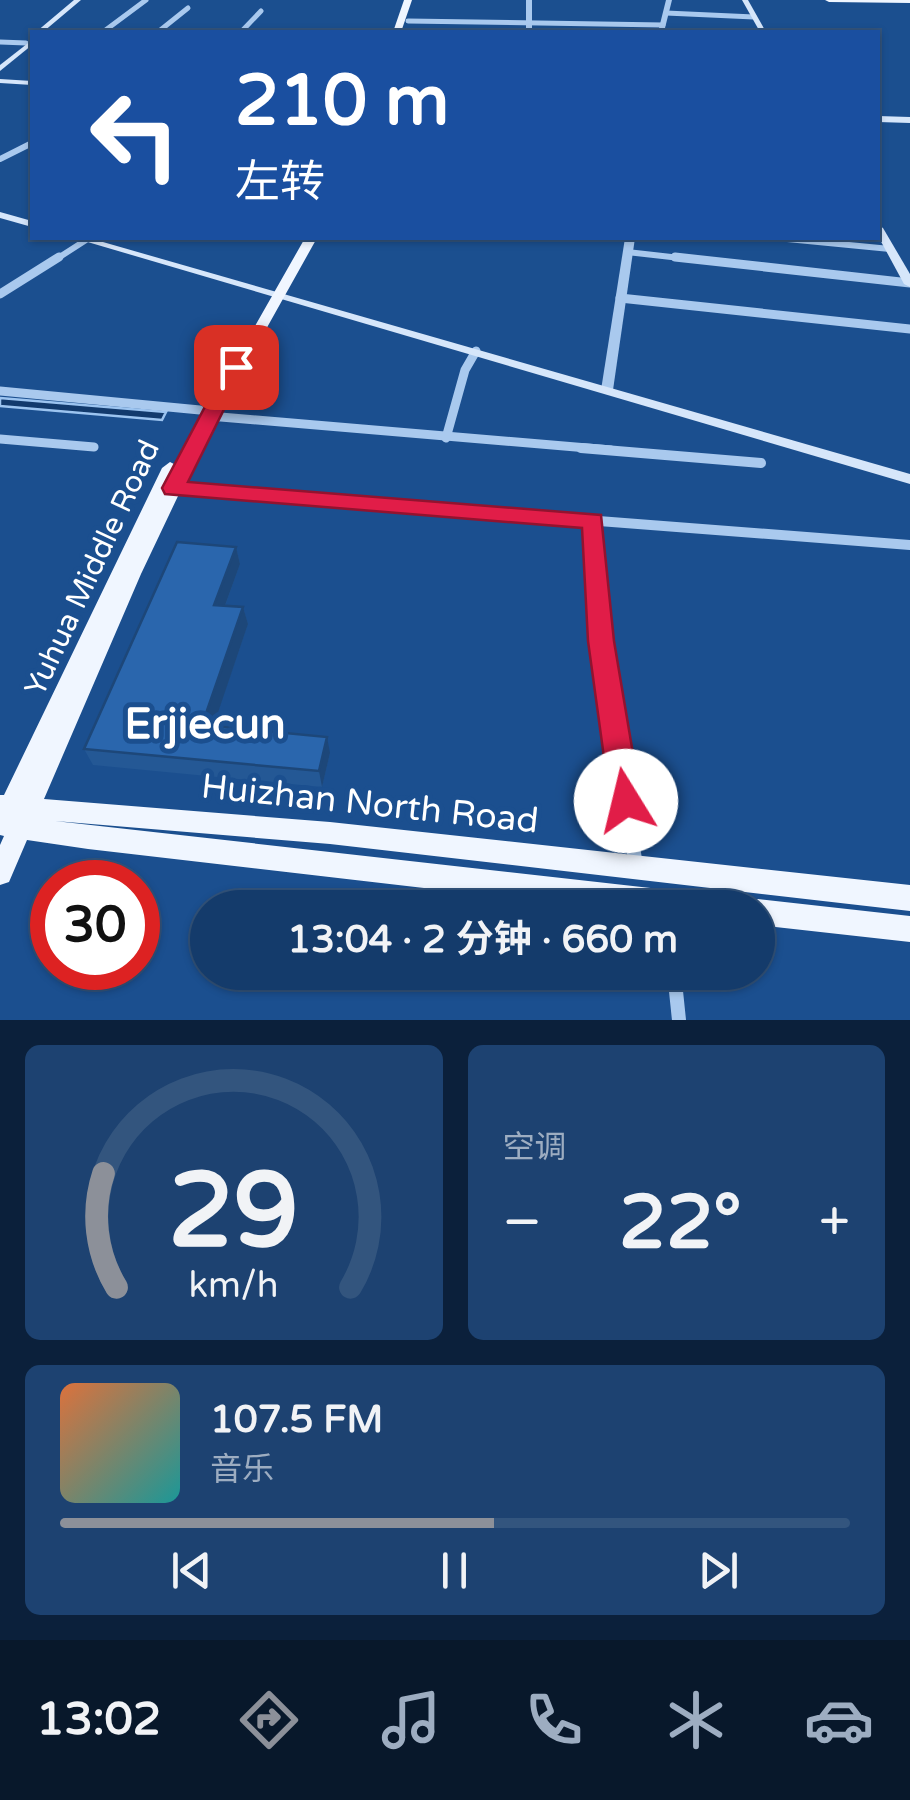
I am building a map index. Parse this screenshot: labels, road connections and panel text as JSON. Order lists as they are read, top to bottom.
{
  "streets": {
    "main road": ["Yuhua Middle Road", "Huizhan North Road"]
  },
  "crossings": [
    ["Yuhua Middle Road", "Huizhan North Road"]
  ],
  "districts": ["Erjiecun"],
  "page": {
    "turn": ["210 m", "左转"],
    "limit": "30",
    "trip": "13:04 · 2 分钟 · 660 m",
    "tile": "空调",
    "heat": ["−", "22°", "+"],
    "song": ["107.5 FM", "音乐"],
    "tabs": "13:02",
    "gauge": ["29", "km/h"]
  }
}
